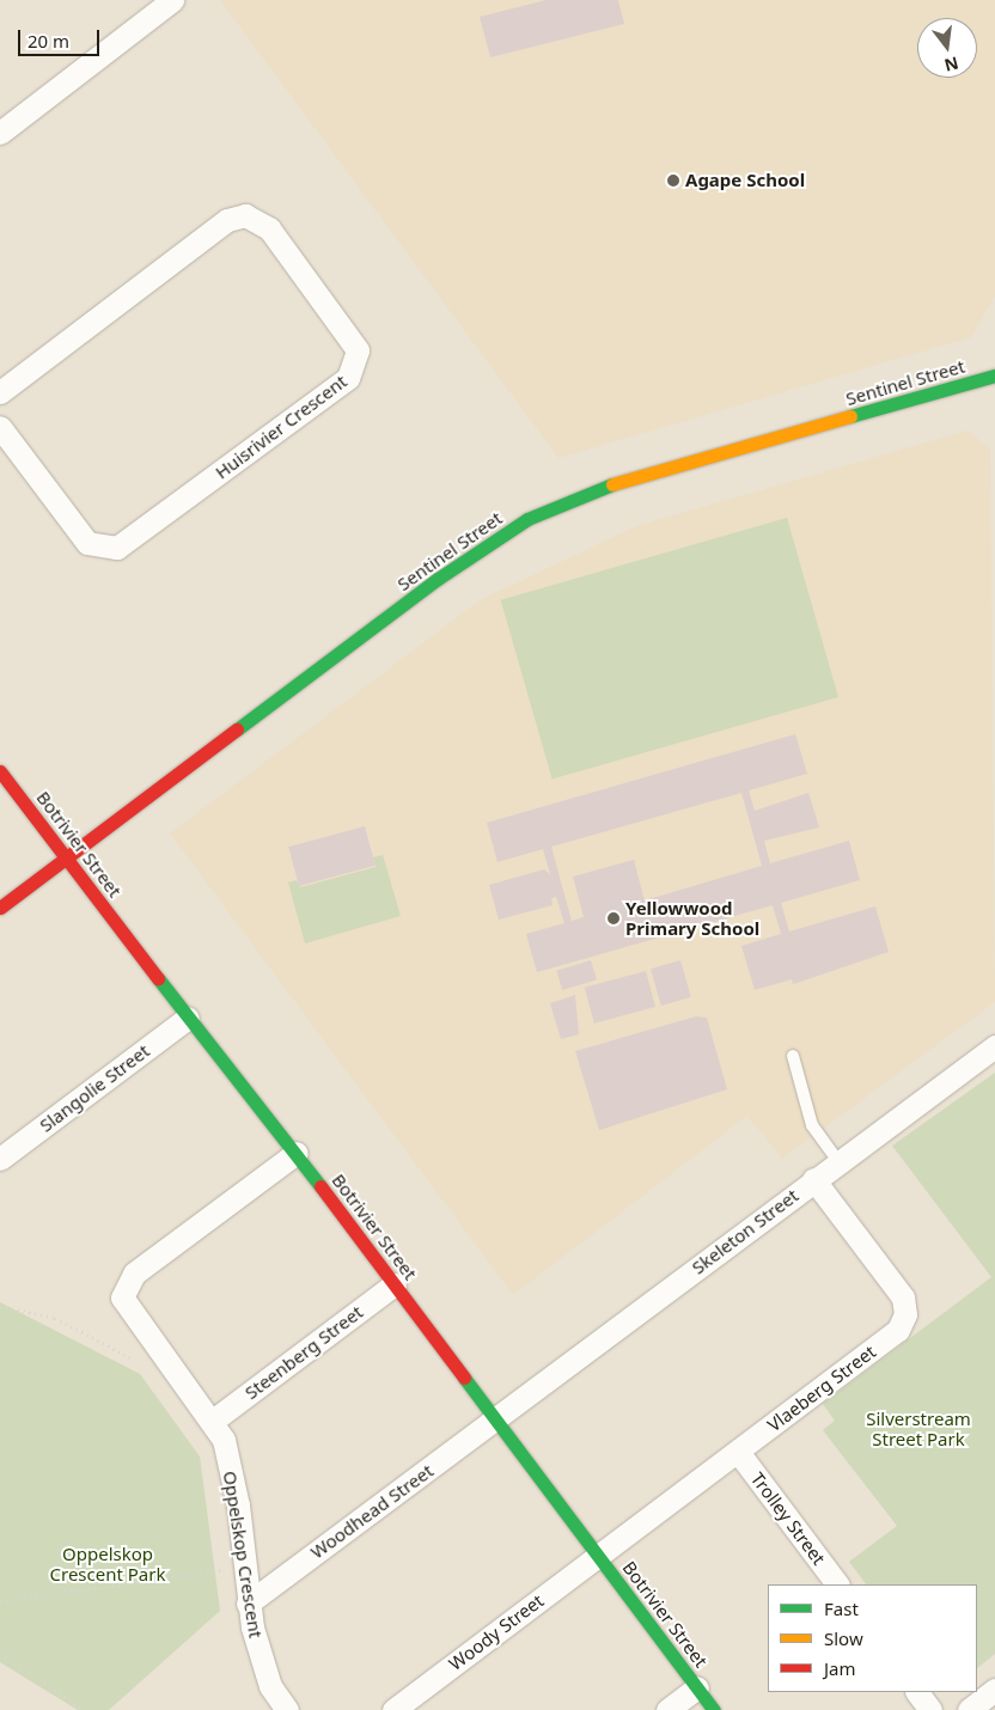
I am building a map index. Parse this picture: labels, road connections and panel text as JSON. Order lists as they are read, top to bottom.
{
  "streets": {
    "street": [
      "Sentinel Street",
      "Huisrivier Crescent",
      "Botrivier Street",
      "Slangolie Street",
      "Skeleton Street",
      "Steenberg Street",
      "Vlaeberg Street",
      "Woodhead Street",
      "Trolley Street",
      "Oppelskop Crescent",
      "Woody Street"
    ]
  },
  "crossings": [
    ["Sentinel Street", "Botrivier Street"],
    ["Botrivier Street", "Slangolie Street"],
    ["Botrivier Street", "Skeleton Street"],
    ["Botrivier Street", "Steenberg Street"],
    ["Botrivier Street", "Vlaeberg Street"],
    ["Botrivier Street", "Woodhead Street"],
    ["Botrivier Street", "Oppelskop Crescent"],
    ["Botrivier Street", "Woody Street"],
    ["Skeleton Street", "Vlaeberg Street"],
    ["Skeleton Street", "Woodhead Street"],
    ["Steenberg Street", "Oppelskop Crescent"],
    ["Vlaeberg Street", "Trolley Street"],
    ["Vlaeberg Street", "Woody Street"],
    ["Woodhead Street", "Oppelskop Crescent"]
  ],
  "parks": ["Silverstream Street Park", "Oppelskop Crescent Park"],
  "places": ["Agape School", "Yellowwood Primary School"],
  "legend": ["Fast", "Slow", "Jam"],
  "scale_bar": "20 m",
  "north": "bottom"
}
